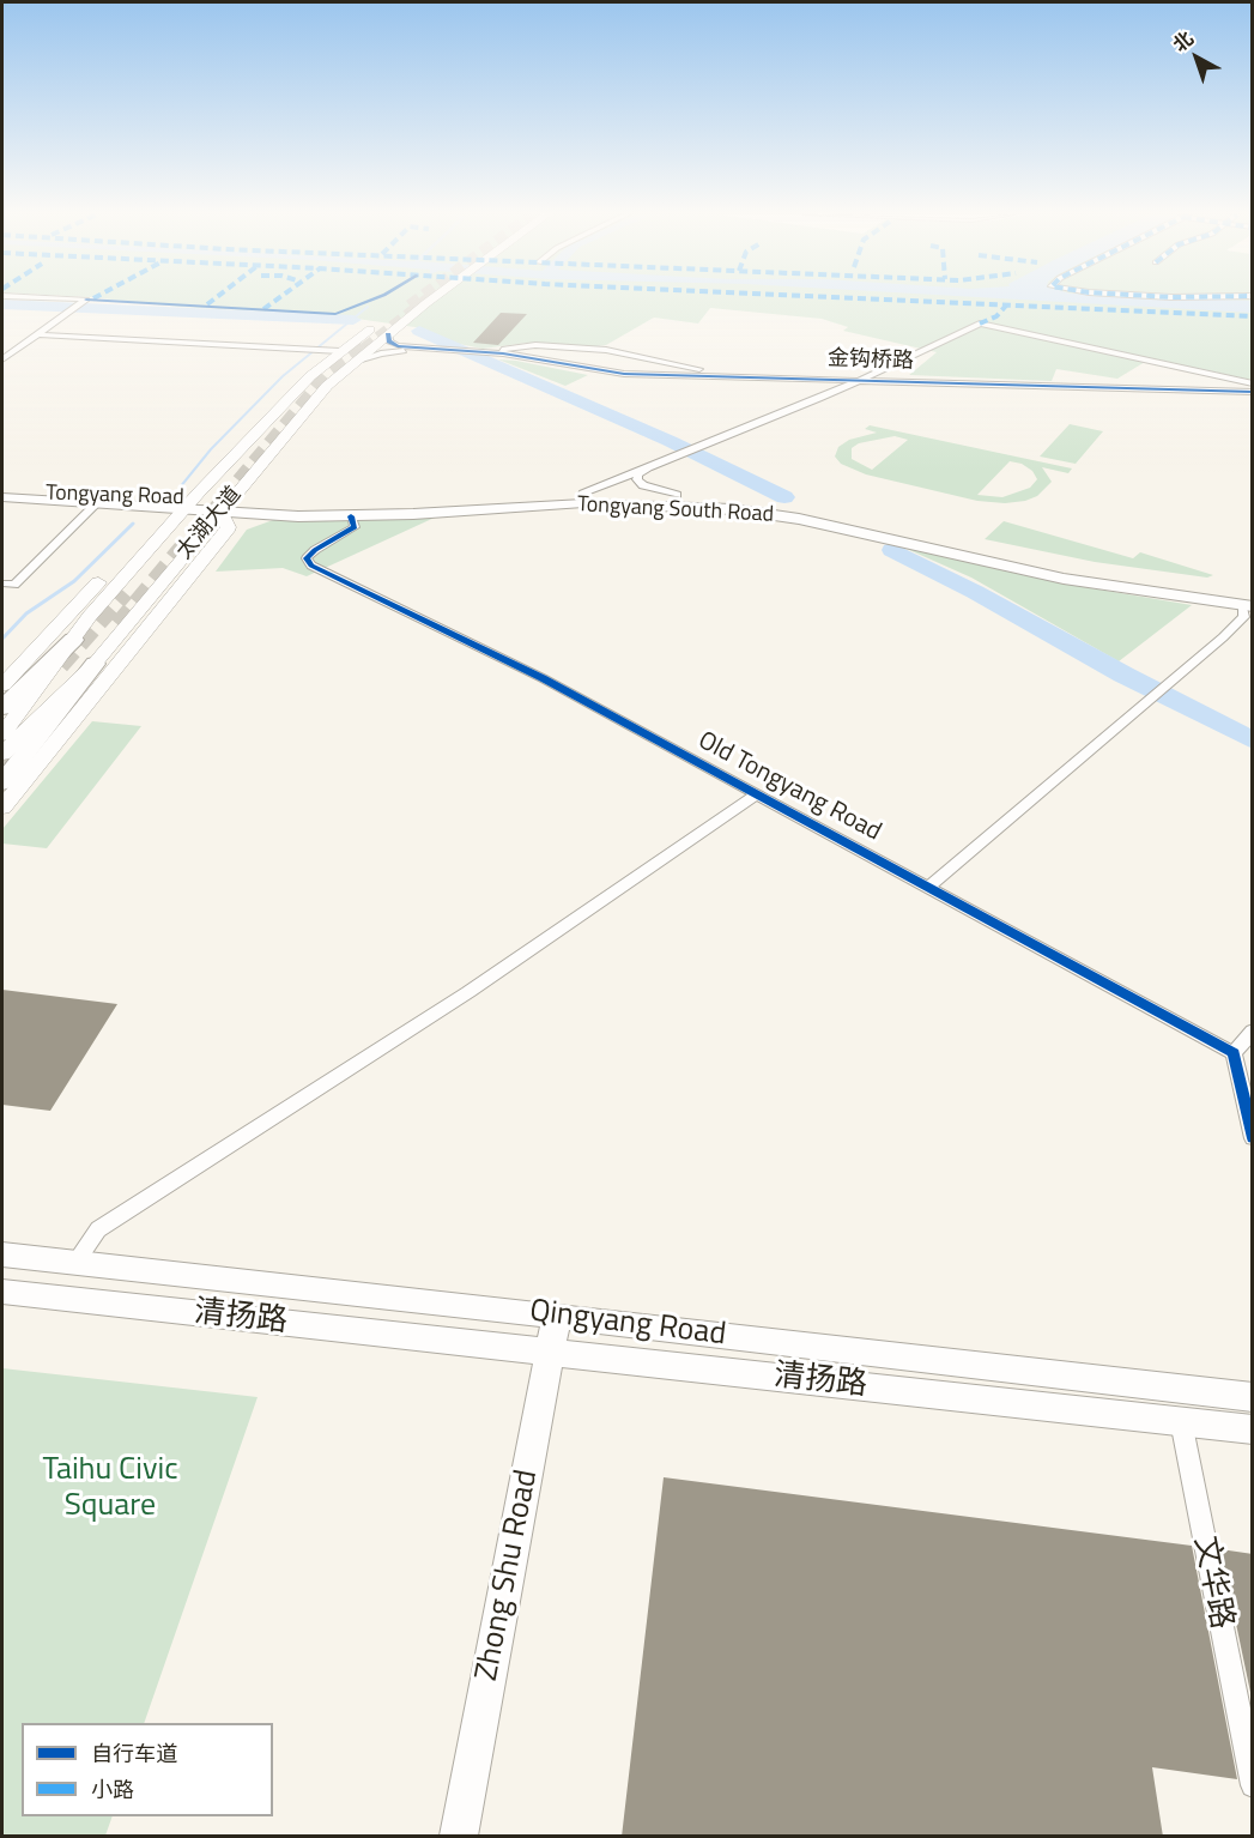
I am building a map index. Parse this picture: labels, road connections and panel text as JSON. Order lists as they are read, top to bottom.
{
  "streets": {
    "main road": [
      "Tongyang Road",
      "Tongyang South Road",
      "太湖大道",
      "清扬路",
      "Qingyang Road",
      "Zhong Shu Road"
    ],
    "street": ["金钩桥路", "Old Tongyang Road", "文华路"]
  },
  "crossings": [
    ["Tongyang Road", "Tongyang South Road"],
    ["Tongyang Road", "太湖大道"],
    ["Tongyang South Road", "太湖大道"],
    ["Tongyang South Road", "Old Tongyang Road"],
    ["清扬路", "Zhong Shu Road"],
    ["清扬路", "文华路"],
    ["Qingyang Road", "Zhong Shu Road"]
  ],
  "parks": ["Taihu Civic Square"],
  "legend": ["自行车道", "小路"],
  "north": "top left"
}
